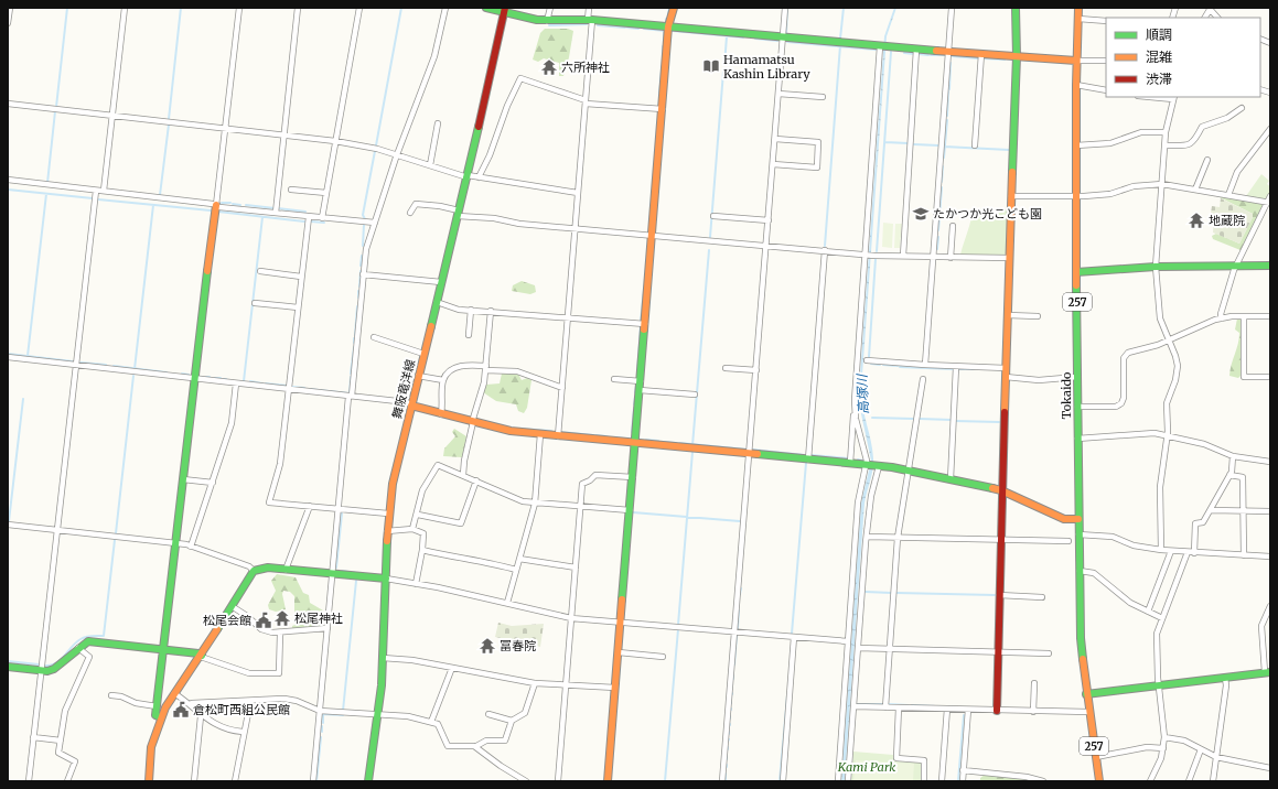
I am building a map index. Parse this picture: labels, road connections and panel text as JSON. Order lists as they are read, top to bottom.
{
  "streets": {
    "main road": ["257", "舞阪竜洋線", "Tokaido"]
  },
  "water": ["高塚川"],
  "parks": ["Kami Park"],
  "places": {
    "library": ["Hamamatsu Kashin Library"],
    "temple": [
      "六所神社",
      "地蔵院",
      "松尾神社",
      "冨春院"
    ],
    "school or university": ["たかつか光こども園"],
    "public building": ["松尾会館", "倉松町西組公民館"]
  },
  "legend": ["順調", "混雑", "渋滞"]
}
